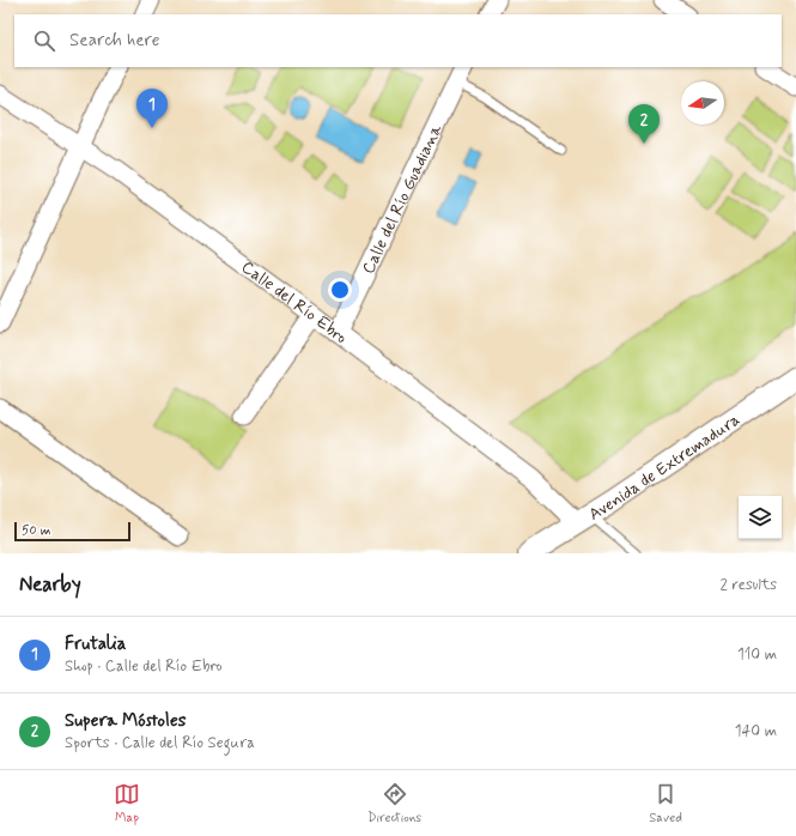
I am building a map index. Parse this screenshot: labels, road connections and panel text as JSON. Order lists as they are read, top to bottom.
{
  "streets": {
    "street": ["Calle del Río Guadiana", "Calle del Río Ebro", "Avenida de Extremadura"]
  },
  "crossings": [
    ["Calle del Río Guadiana", "Calle del Río Ebro"],
    ["Calle del Río Ebro", "Avenida de Extremadura"]
  ],
  "scale_bar": "50 m",
  "north": "left",
  "page": {
    "search": "Search here",
    "pins": ["1", "2"],
    "scale": "50 m",
    "heading": ["Nearby", "2 results"],
    "list": [
      {
        "mark": "1",
        "name": "Frutalia",
        "note": "Shop · Calle del Río Ebro",
        "value": "110 m"
      },
      {
        "mark": "2",
        "name": "Supera Móstoles",
        "note": "Sports · Calle del Río Segura",
        "value": "140 m"
      }
    ],
    "nav": ["Map", "Directions", "Saved"]
  }
}
